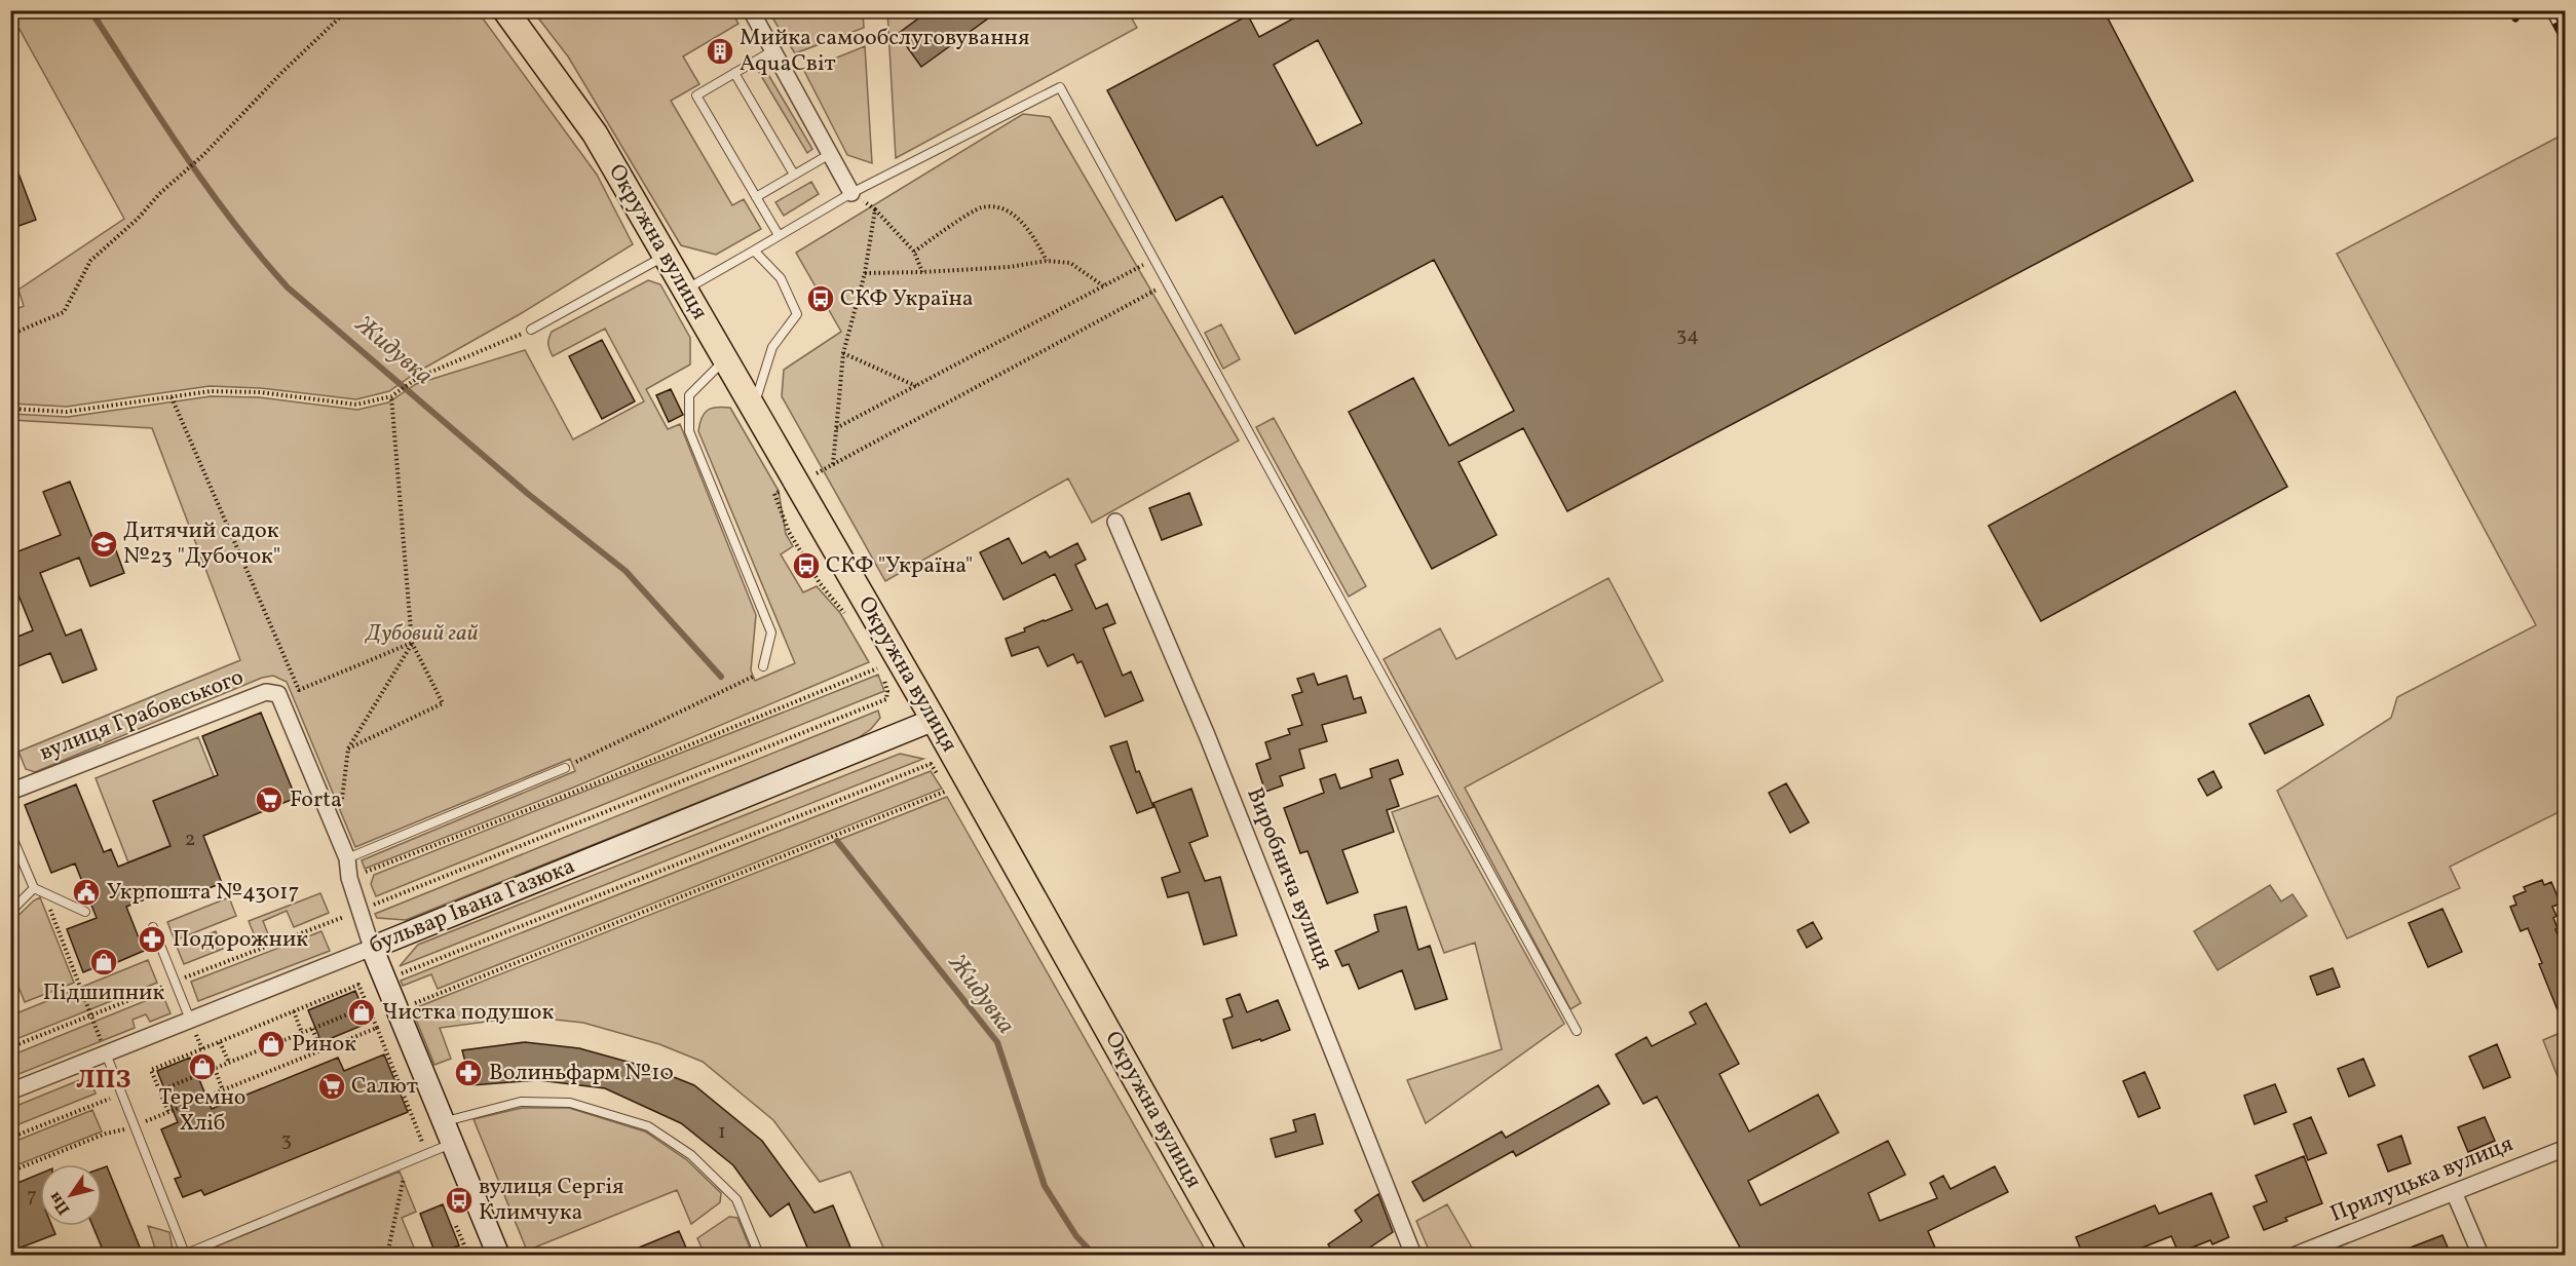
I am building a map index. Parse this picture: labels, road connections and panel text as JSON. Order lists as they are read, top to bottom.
{
  "streets": {
    "main road": ["Окружна вулиця"],
    "street": [
      "вулиця Грабовського",
      "Виробнича вулиця",
      "бульвар Івана Газюка",
      "Прилуцька вулиця"
    ]
  },
  "crossings": [
    ["Окружна вулиця", "бульвар Івана Газюка"],
    ["вулиця Грабовського", "бульвар Івана Газюка"]
  ],
  "districts": ["ЛПЗ"],
  "water": ["Жидувка"],
  "parks": ["Дубовий гай"],
  "places": {
    "building": ["Мийка самообслуговування AquaСвіт"],
    "bus stop": ["СКФ Україна", "СКФ \"Україна\"", "вулиця Сергія Климчука"],
    "school or university": ["Дитячий садок №23 \"Дубочок\""],
    "supermarket": ["Forta", "Салют"],
    "public building": ["Укрпошта №43017"],
    "pharmacy": ["Подорожник", "Волиньфарм №10"],
    "shop": [
      "Підшипник",
      "Чистка подушок",
      "Ринок",
      "Теремно Хліб"
    ]
  },
  "house_numbers": [
    "34",
    "2",
    "1",
    "3",
    "7"
  ],
  "north": "bottom left"
}
